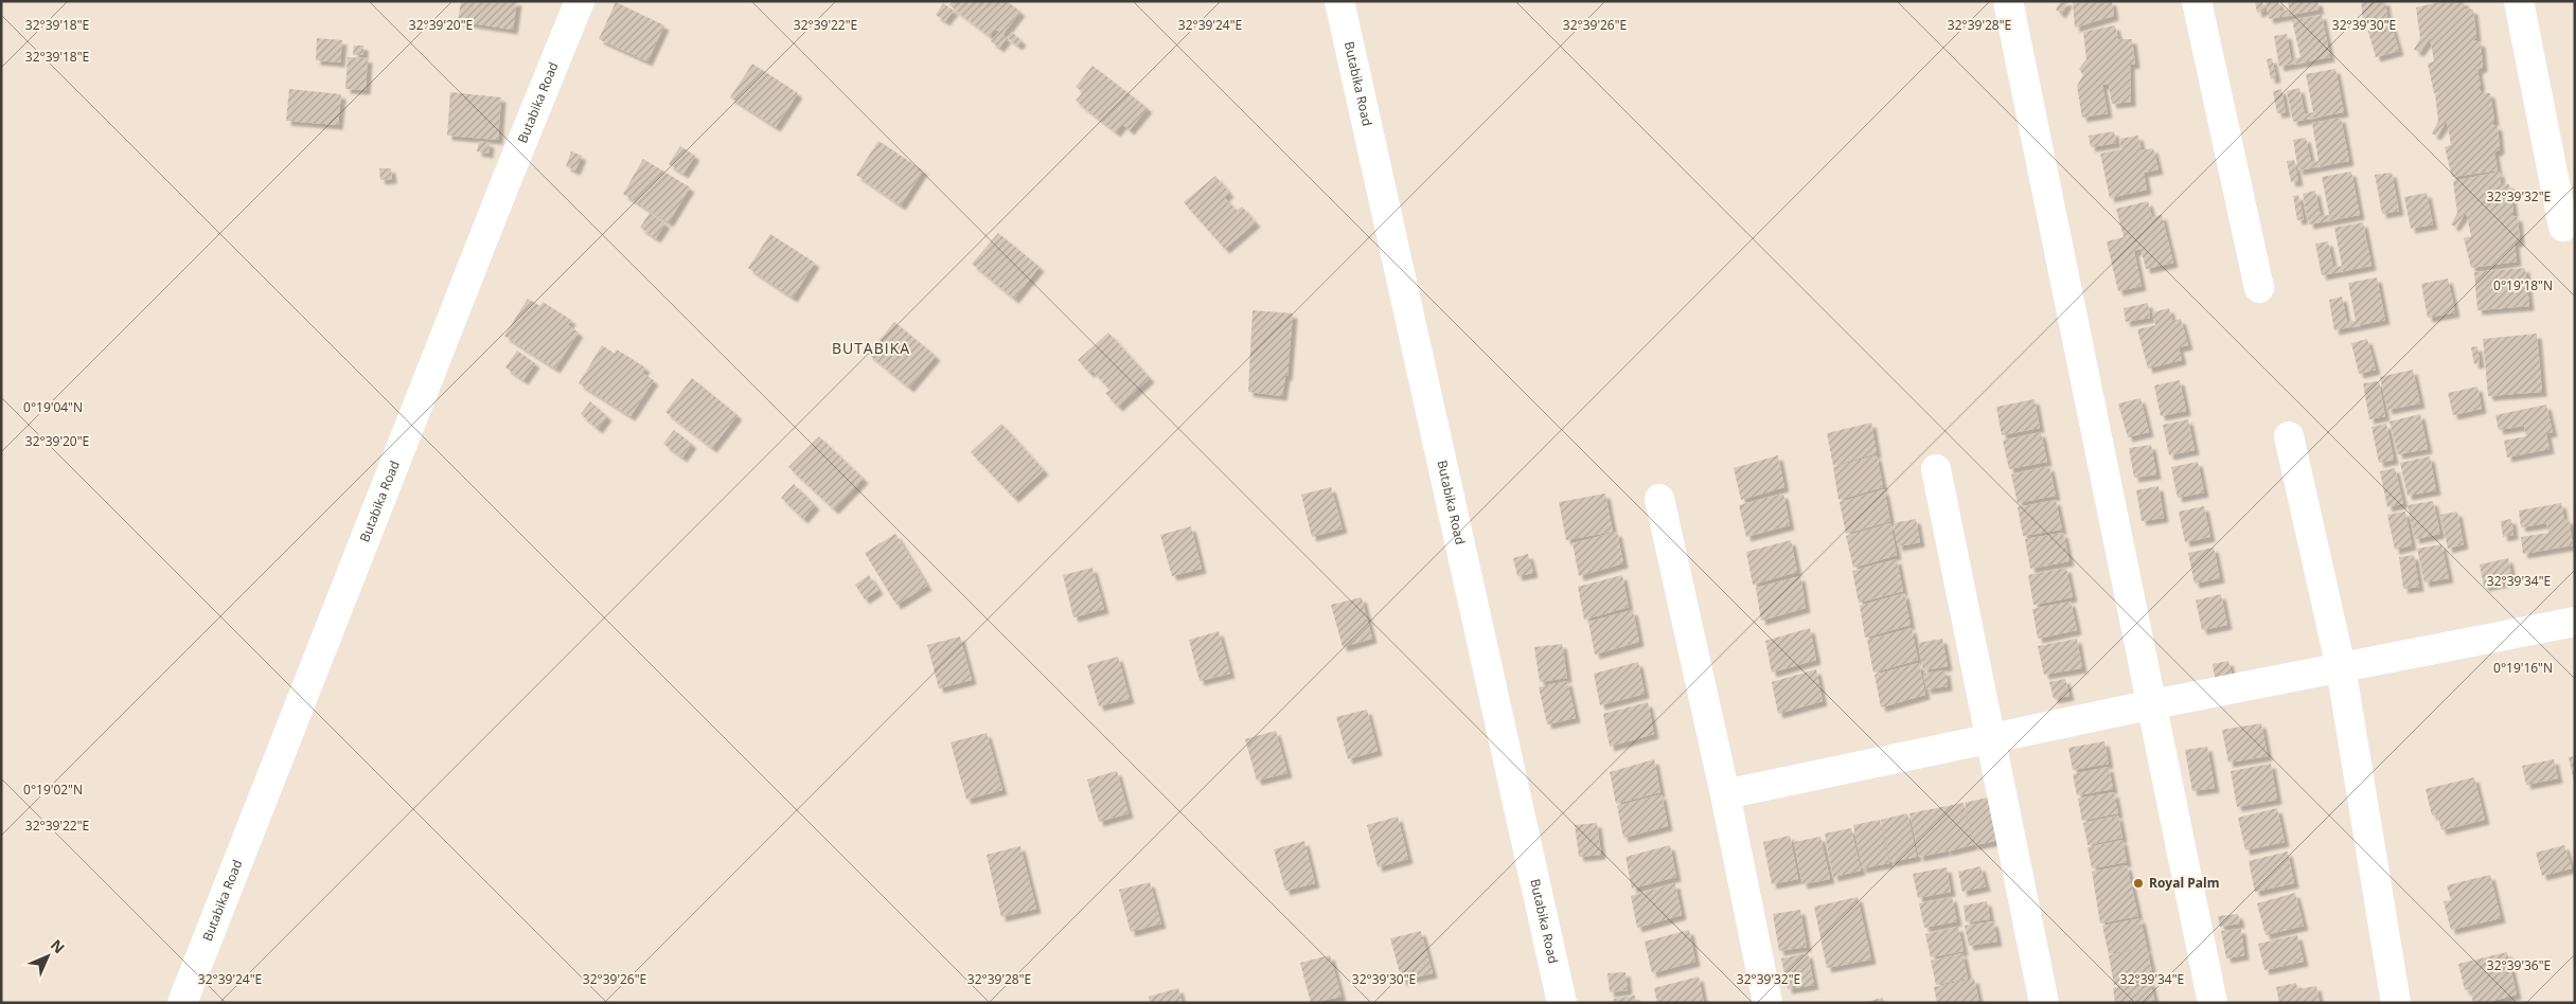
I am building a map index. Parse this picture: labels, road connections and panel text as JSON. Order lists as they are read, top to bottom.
{
  "streets": {
    "street": ["Butabika Road"]
  },
  "districts": ["BUTABIKA"],
  "places": ["Royal Palm"],
  "north": "top right",
  "coordinates": [
    "32°39'18\"E",
    "32°39'20\"E",
    "32°39'22\"E",
    "32°39'24\"E",
    "32°39'26\"E",
    "32°39'28\"E",
    "32°39'30\"E",
    "32°39'32\"E",
    "0°19'18\"N",
    "0°19'04\"N",
    "32°39'34\"E",
    "0°19'16\"N",
    "0°19'02\"N",
    "32°39'36\"E"
  ]
}
